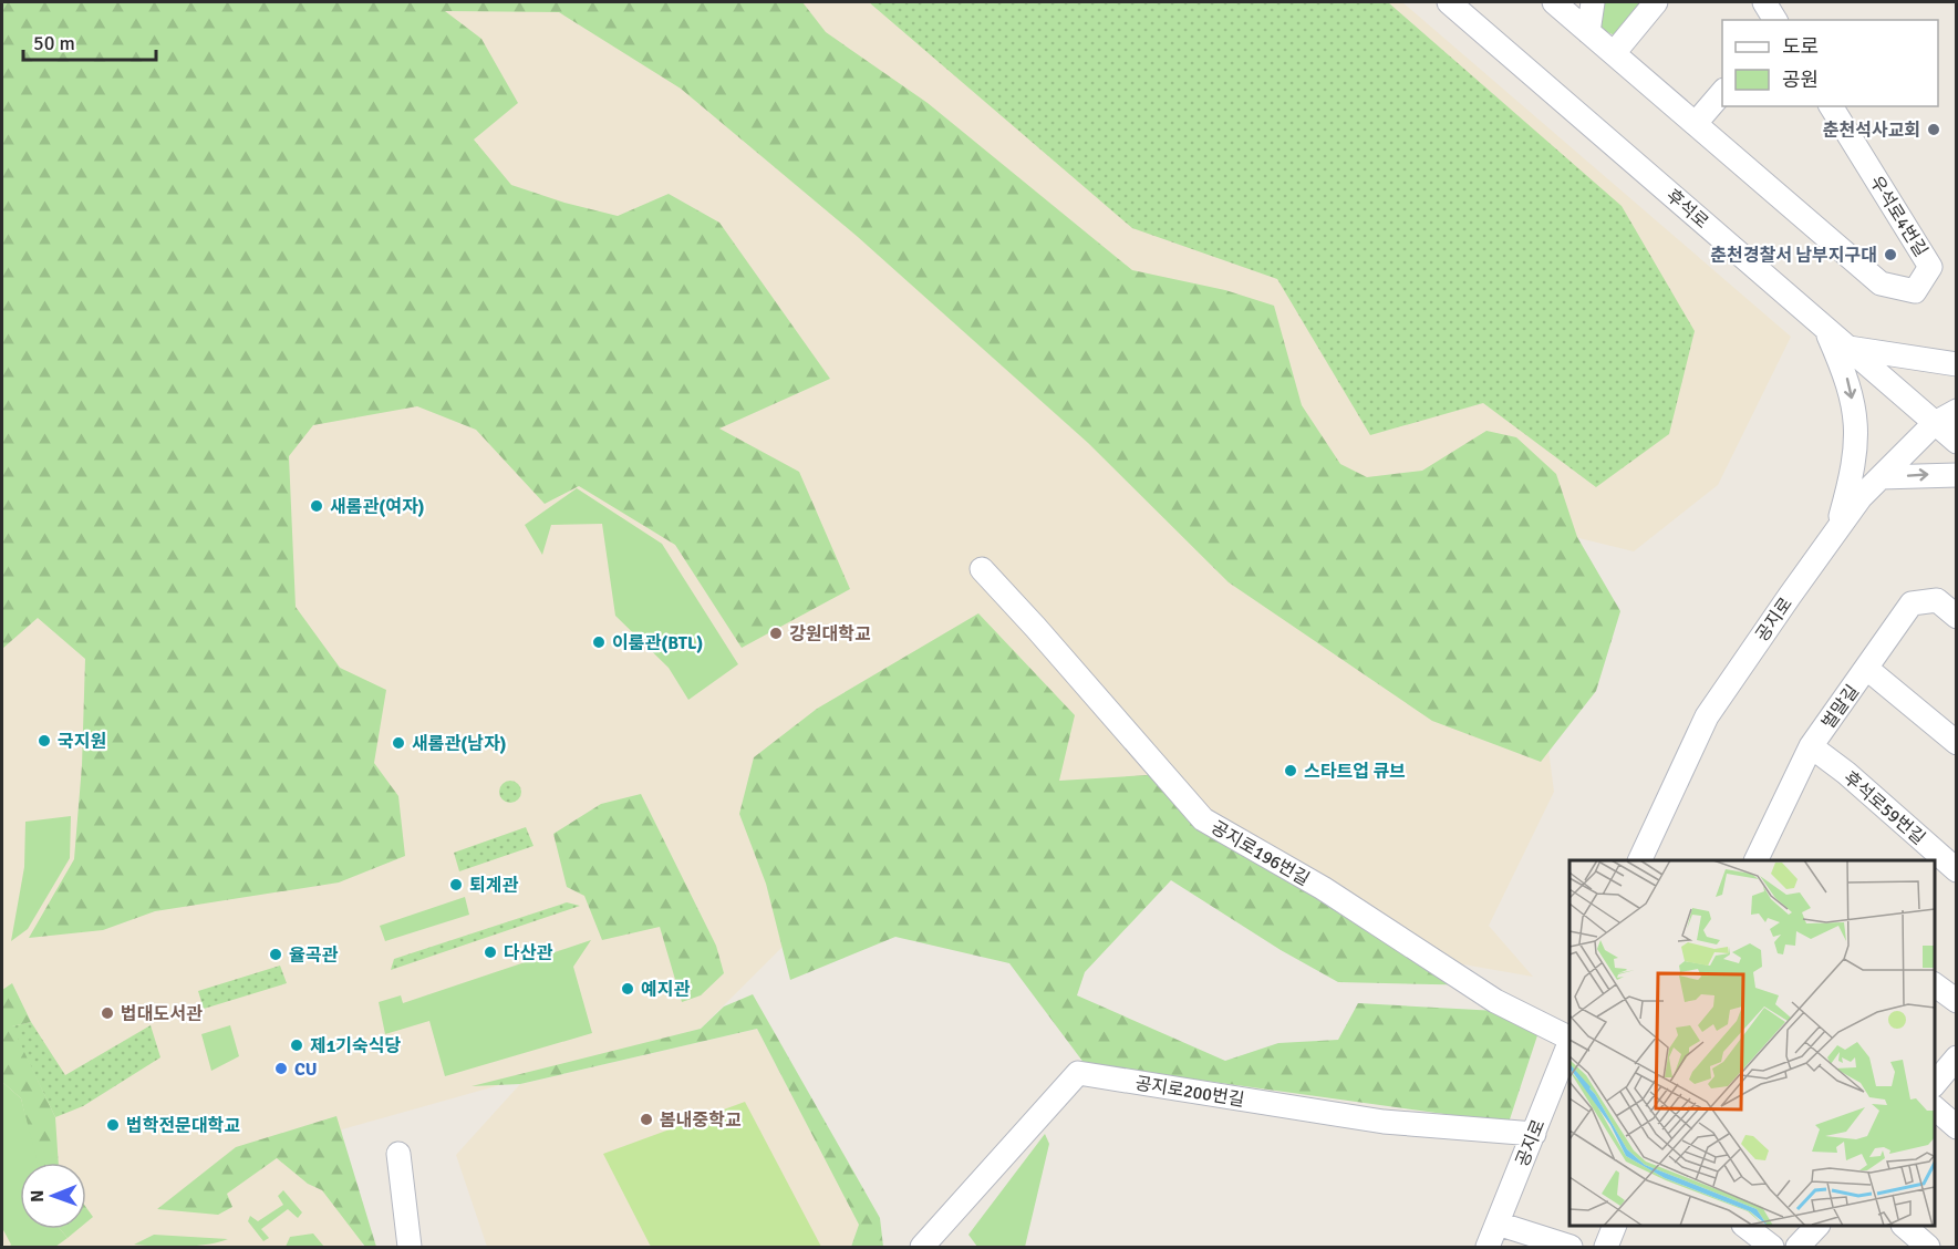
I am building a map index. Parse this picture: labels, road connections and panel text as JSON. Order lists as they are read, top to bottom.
{
  "streets": {
    "street": [
      "후석로",
      "우석로4번길",
      "공지로",
      "벌말길",
      "후석로59번길",
      "공지로196번길",
      "공지로200번길"
    ]
  },
  "crossings": [
    ["후석로", "공지로"],
    ["공지로", "공지로200번길"],
    ["벌말길", "후석로59번길"]
  ],
  "places": [
    "춘천석사교회",
    "춘천경찰서 남부지구대",
    "새롬관(여자)",
    "강원대학교",
    "이룸관(BTL)",
    "국지원",
    "새롬관(남자)",
    "스타트업 큐브",
    "퇴계관",
    "다산관",
    "율곡관",
    "예지관",
    "법대도서관",
    "제1기숙식당",
    "CU",
    "봄내중학교",
    "법학전문대학교"
  ],
  "legend": ["도로", "공원"],
  "scale_bar": "50 m",
  "north": "left"
}
